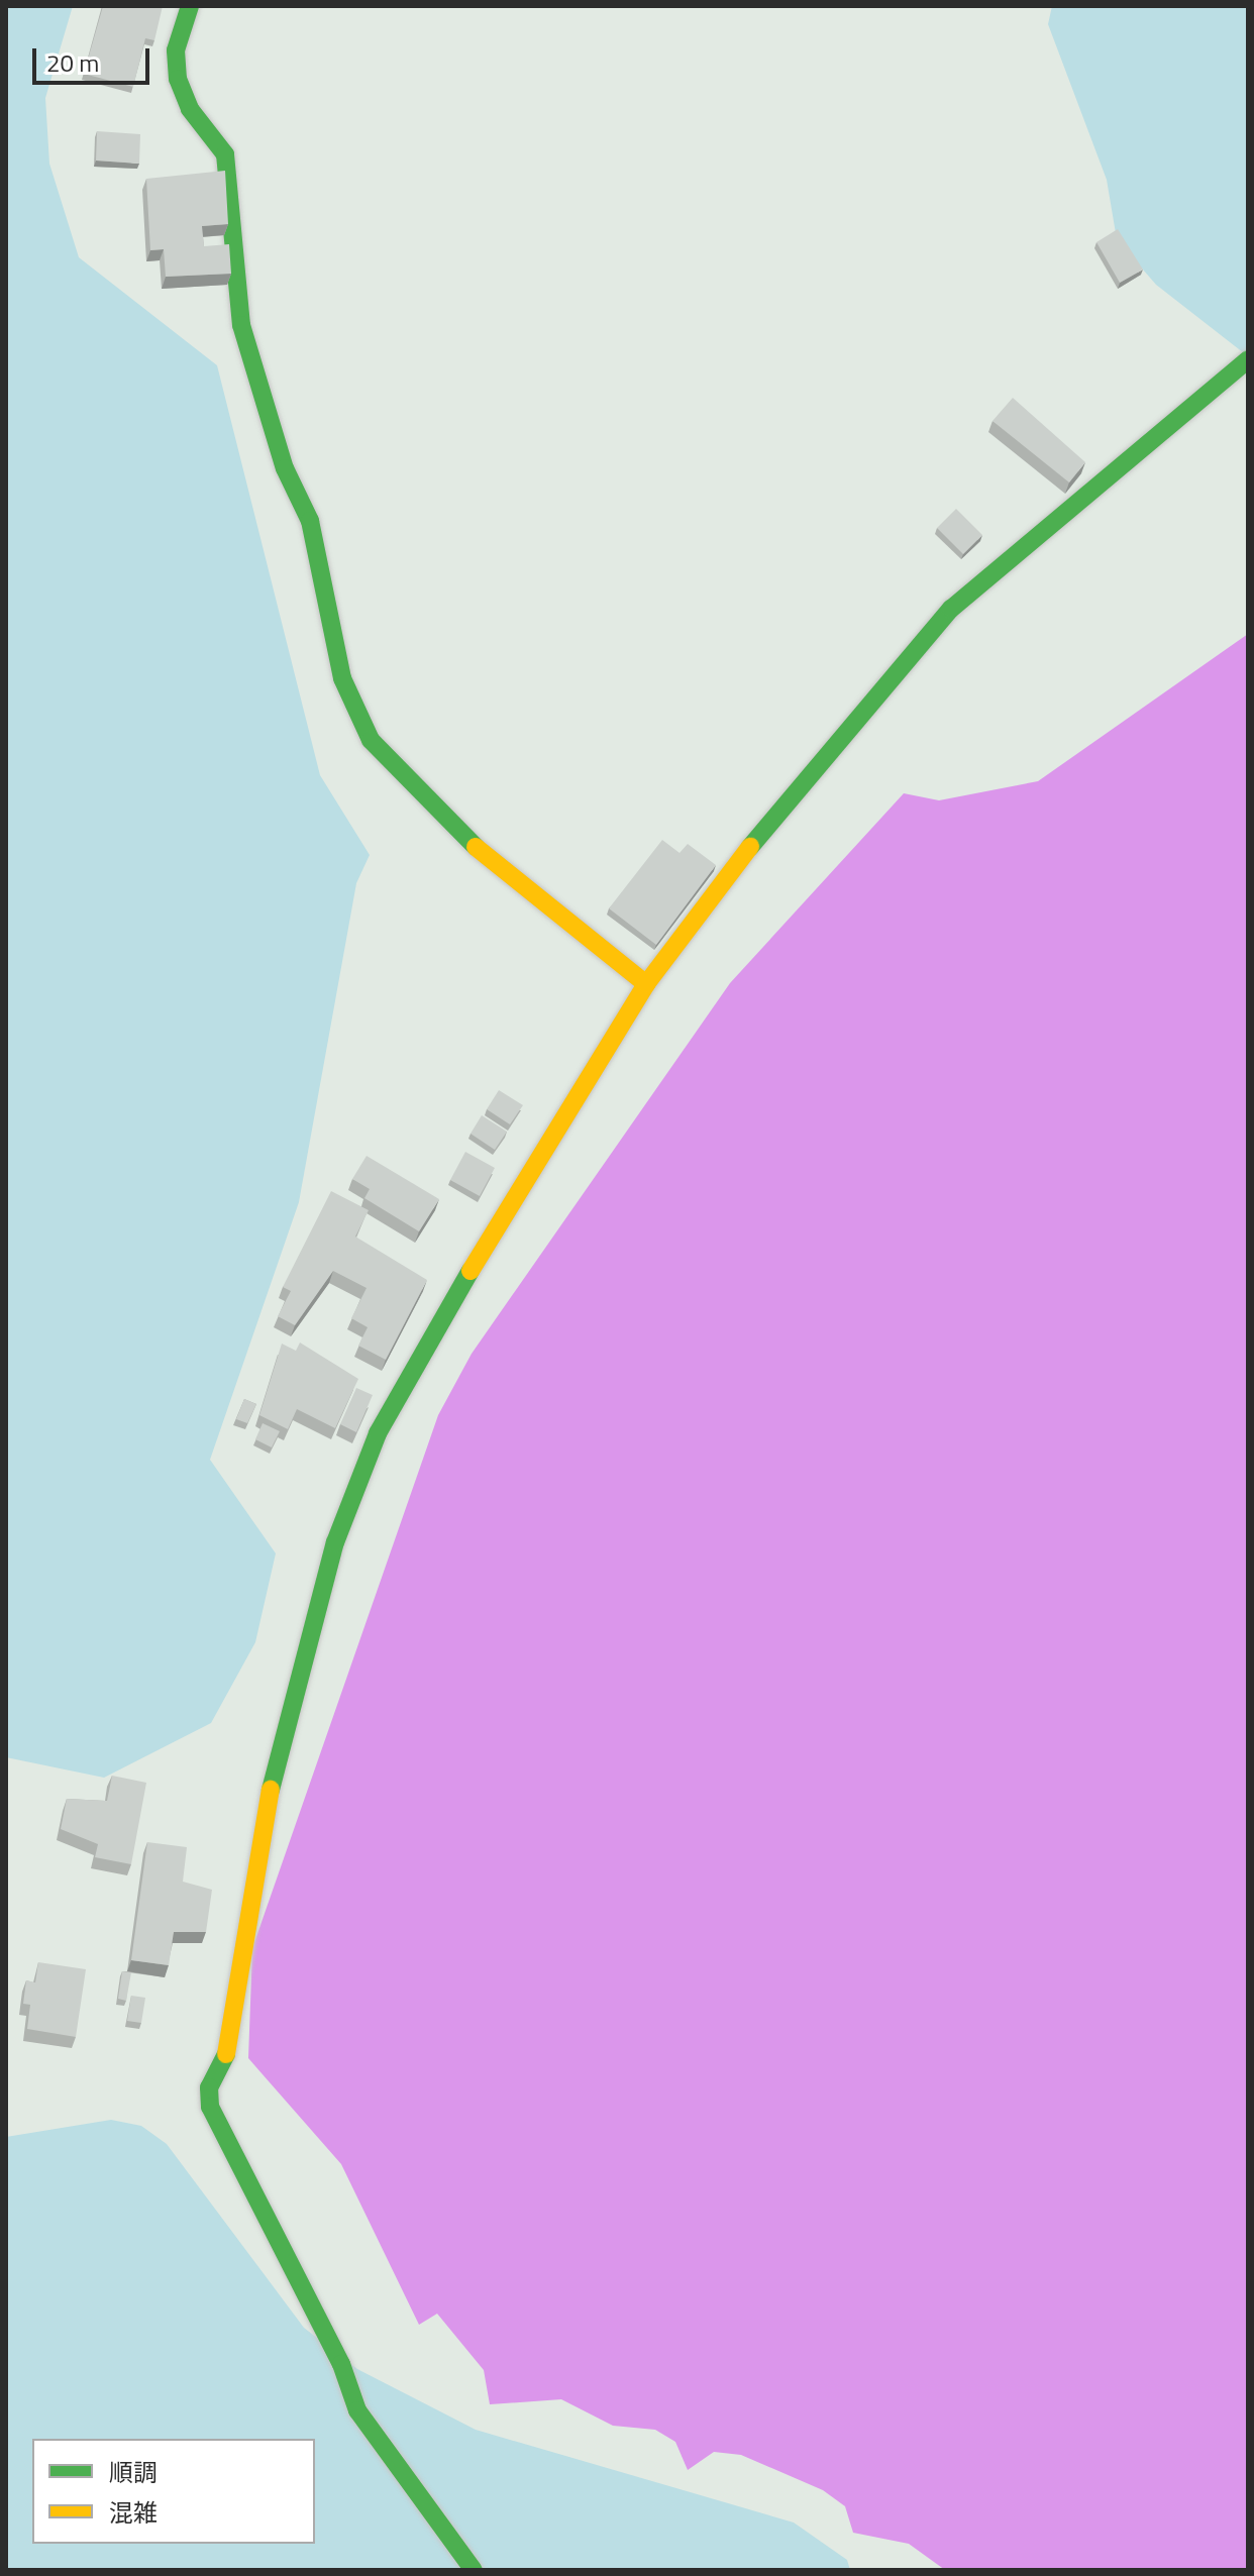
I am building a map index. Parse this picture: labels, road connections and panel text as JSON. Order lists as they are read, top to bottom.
{
  "legend": ["順調", "混雑"],
  "scale_bar": "20 m"
}
